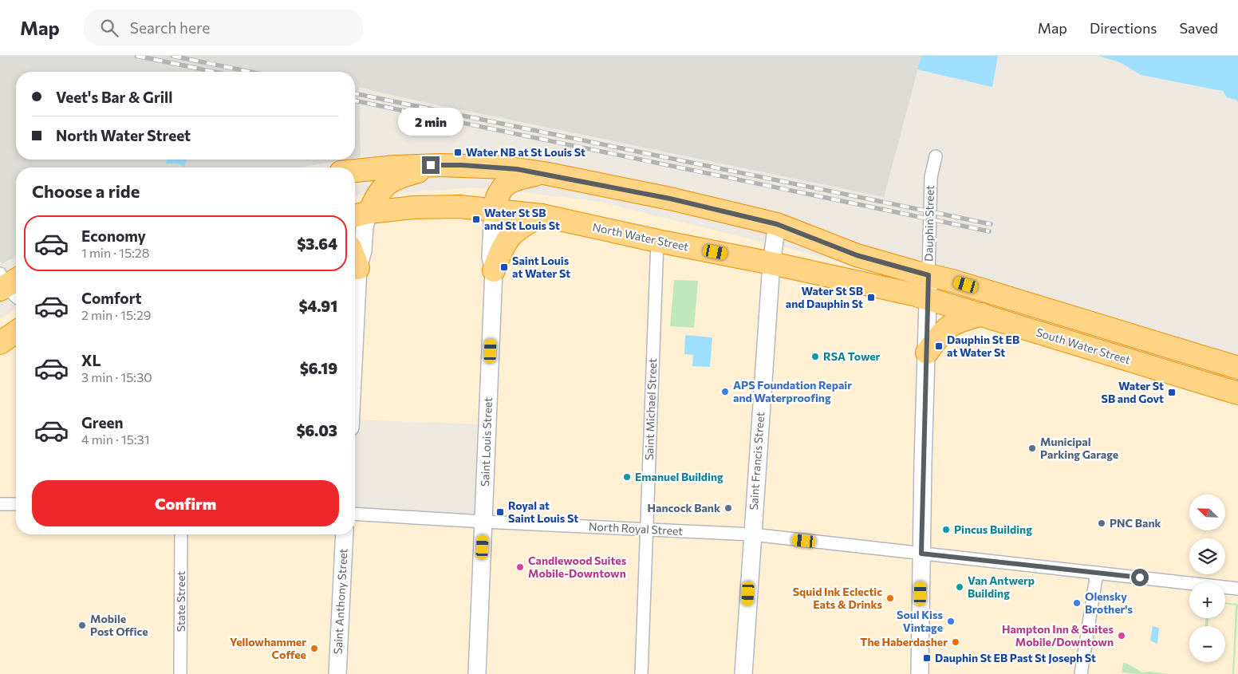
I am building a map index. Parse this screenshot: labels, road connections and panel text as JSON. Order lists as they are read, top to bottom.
{
  "streets": {
    "highway": ["North Water Street", "South Water Street"],
    "street": [
      "Dauphin Street",
      "Saint Michael Street",
      "Saint Louis Street",
      "Saint Francis Street",
      "North Royal Street",
      "State Street",
      "Saint Anthony Street"
    ]
  },
  "crossings": [
    ["Dauphin Street", "North Water Street"],
    ["Dauphin Street", "South Water Street"],
    ["Dauphin Street", "North Royal Street"],
    ["North Water Street", "South Water Street"],
    ["North Water Street", "Saint Michael Street"],
    ["North Water Street", "Saint Louis Street"],
    ["North Water Street", "Saint Francis Street"],
    ["Saint Michael Street", "North Royal Street"],
    ["Saint Louis Street", "North Royal Street"],
    ["Saint Francis Street", "North Royal Street"]
  ],
  "places": {
    "transit": [
      "Water NB at St Louis St",
      "Water St SB and St Louis St",
      "Saint Louis at Water St",
      "Water St SB and Dauphin St",
      "Dauphin St EB at Water St",
      "Water St SB and Govt",
      "Royal at Saint Louis St",
      "Dauphin St EB Past St Joseph St"
    ],
    "other": [
      "RSA Tower",
      "APS Foundation Repair and Waterproofing",
      "Municipal Parking Garage",
      "Emanuel Building",
      "Hancock Bank",
      "PNC Bank",
      "Pincus Building",
      "Candlewood Suites Mobile-Downtown",
      "Van Antwerp Building",
      "Squid Ink Eclectic Eats & Drinks",
      "Olensky Brother's",
      "Soul Kiss Vintage",
      "Mobile Post Office",
      "Hampton Inn & Suites Mobile/Downtown",
      "The Haberdasher",
      "Yellowhammer Coffee"
    ]
  },
  "north": "top left",
  "page": {
    "header": "Map",
    "search": "Search here",
    "nav": ["Map", "Directions", "Saved"],
    "banner": ["Veet's Bar & Grill", "North Water Street"],
    "bubble": "2 min",
    "heading": "Choose a ride",
    "list": [
      {
        "name": "Economy",
        "note": "1 min · 15:28",
        "value": "$3.64"
      },
      {
        "name": "Comfort",
        "note": "2 min · 15:29",
        "value": "$4.91"
      },
      {
        "name": "XL",
        "note": "3 min · 15:30",
        "value": "$6.19"
      },
      {
        "name": "Green",
        "note": "4 min · 15:31",
        "value": "$6.03"
      }
    ],
    "buttons": "Confirm",
    "map_buttons": ["+", "−"]
  }
}
